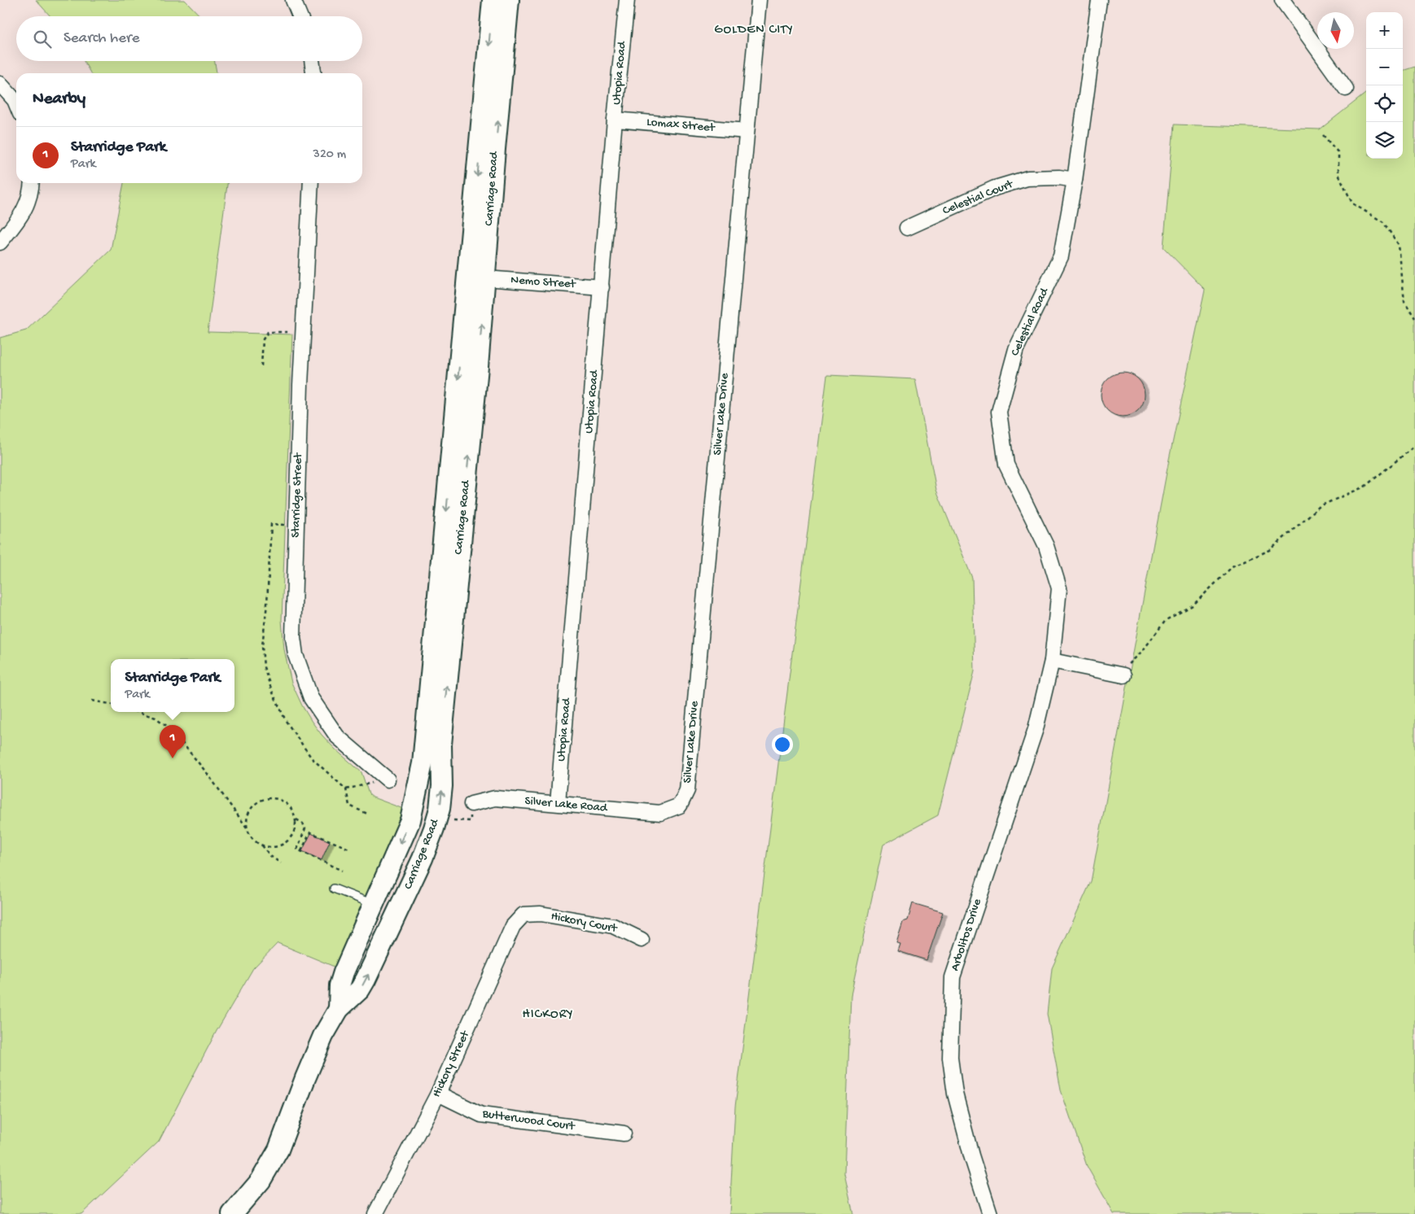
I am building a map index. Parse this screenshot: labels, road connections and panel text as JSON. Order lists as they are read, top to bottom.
{
  "streets": {
    "street": [
      "Utopia Road",
      "Lomax Street",
      "Carriage Road",
      "Celestial Court",
      "Nemo Street",
      "Celestial Road",
      "Silver Lake Drive",
      "Starridge Street",
      "Silver Lake Road",
      "Hickory Court",
      "Arbolitos Drive",
      "Hickory Street",
      "Butterwood Court"
    ]
  },
  "crossings": [
    ["Utopia Road", "Lomax Street"],
    ["Utopia Road", "Nemo Street"],
    ["Utopia Road", "Silver Lake Road"],
    ["Lomax Street", "Silver Lake Drive"],
    ["Carriage Road", "Nemo Street"],
    ["Celestial Court", "Celestial Road"],
    ["Celestial Road", "Arbolitos Drive"],
    ["Silver Lake Drive", "Silver Lake Road"],
    ["Hickory Court", "Hickory Street"],
    ["Hickory Street", "Butterwood Court"]
  ],
  "districts": ["GOLDEN CITY", "HICKORY"],
  "north": "bottom",
  "page": {
    "map_buttons": ["+", "−"],
    "search": "Search here",
    "heading": "Nearby",
    "list": [
      {
        "mark": "1",
        "name": "Starridge Park",
        "note": "Park",
        "value": "320 m"
      }
    ],
    "popup": ["Starridge Park", "Park"],
    "pins": "1"
  }
}
